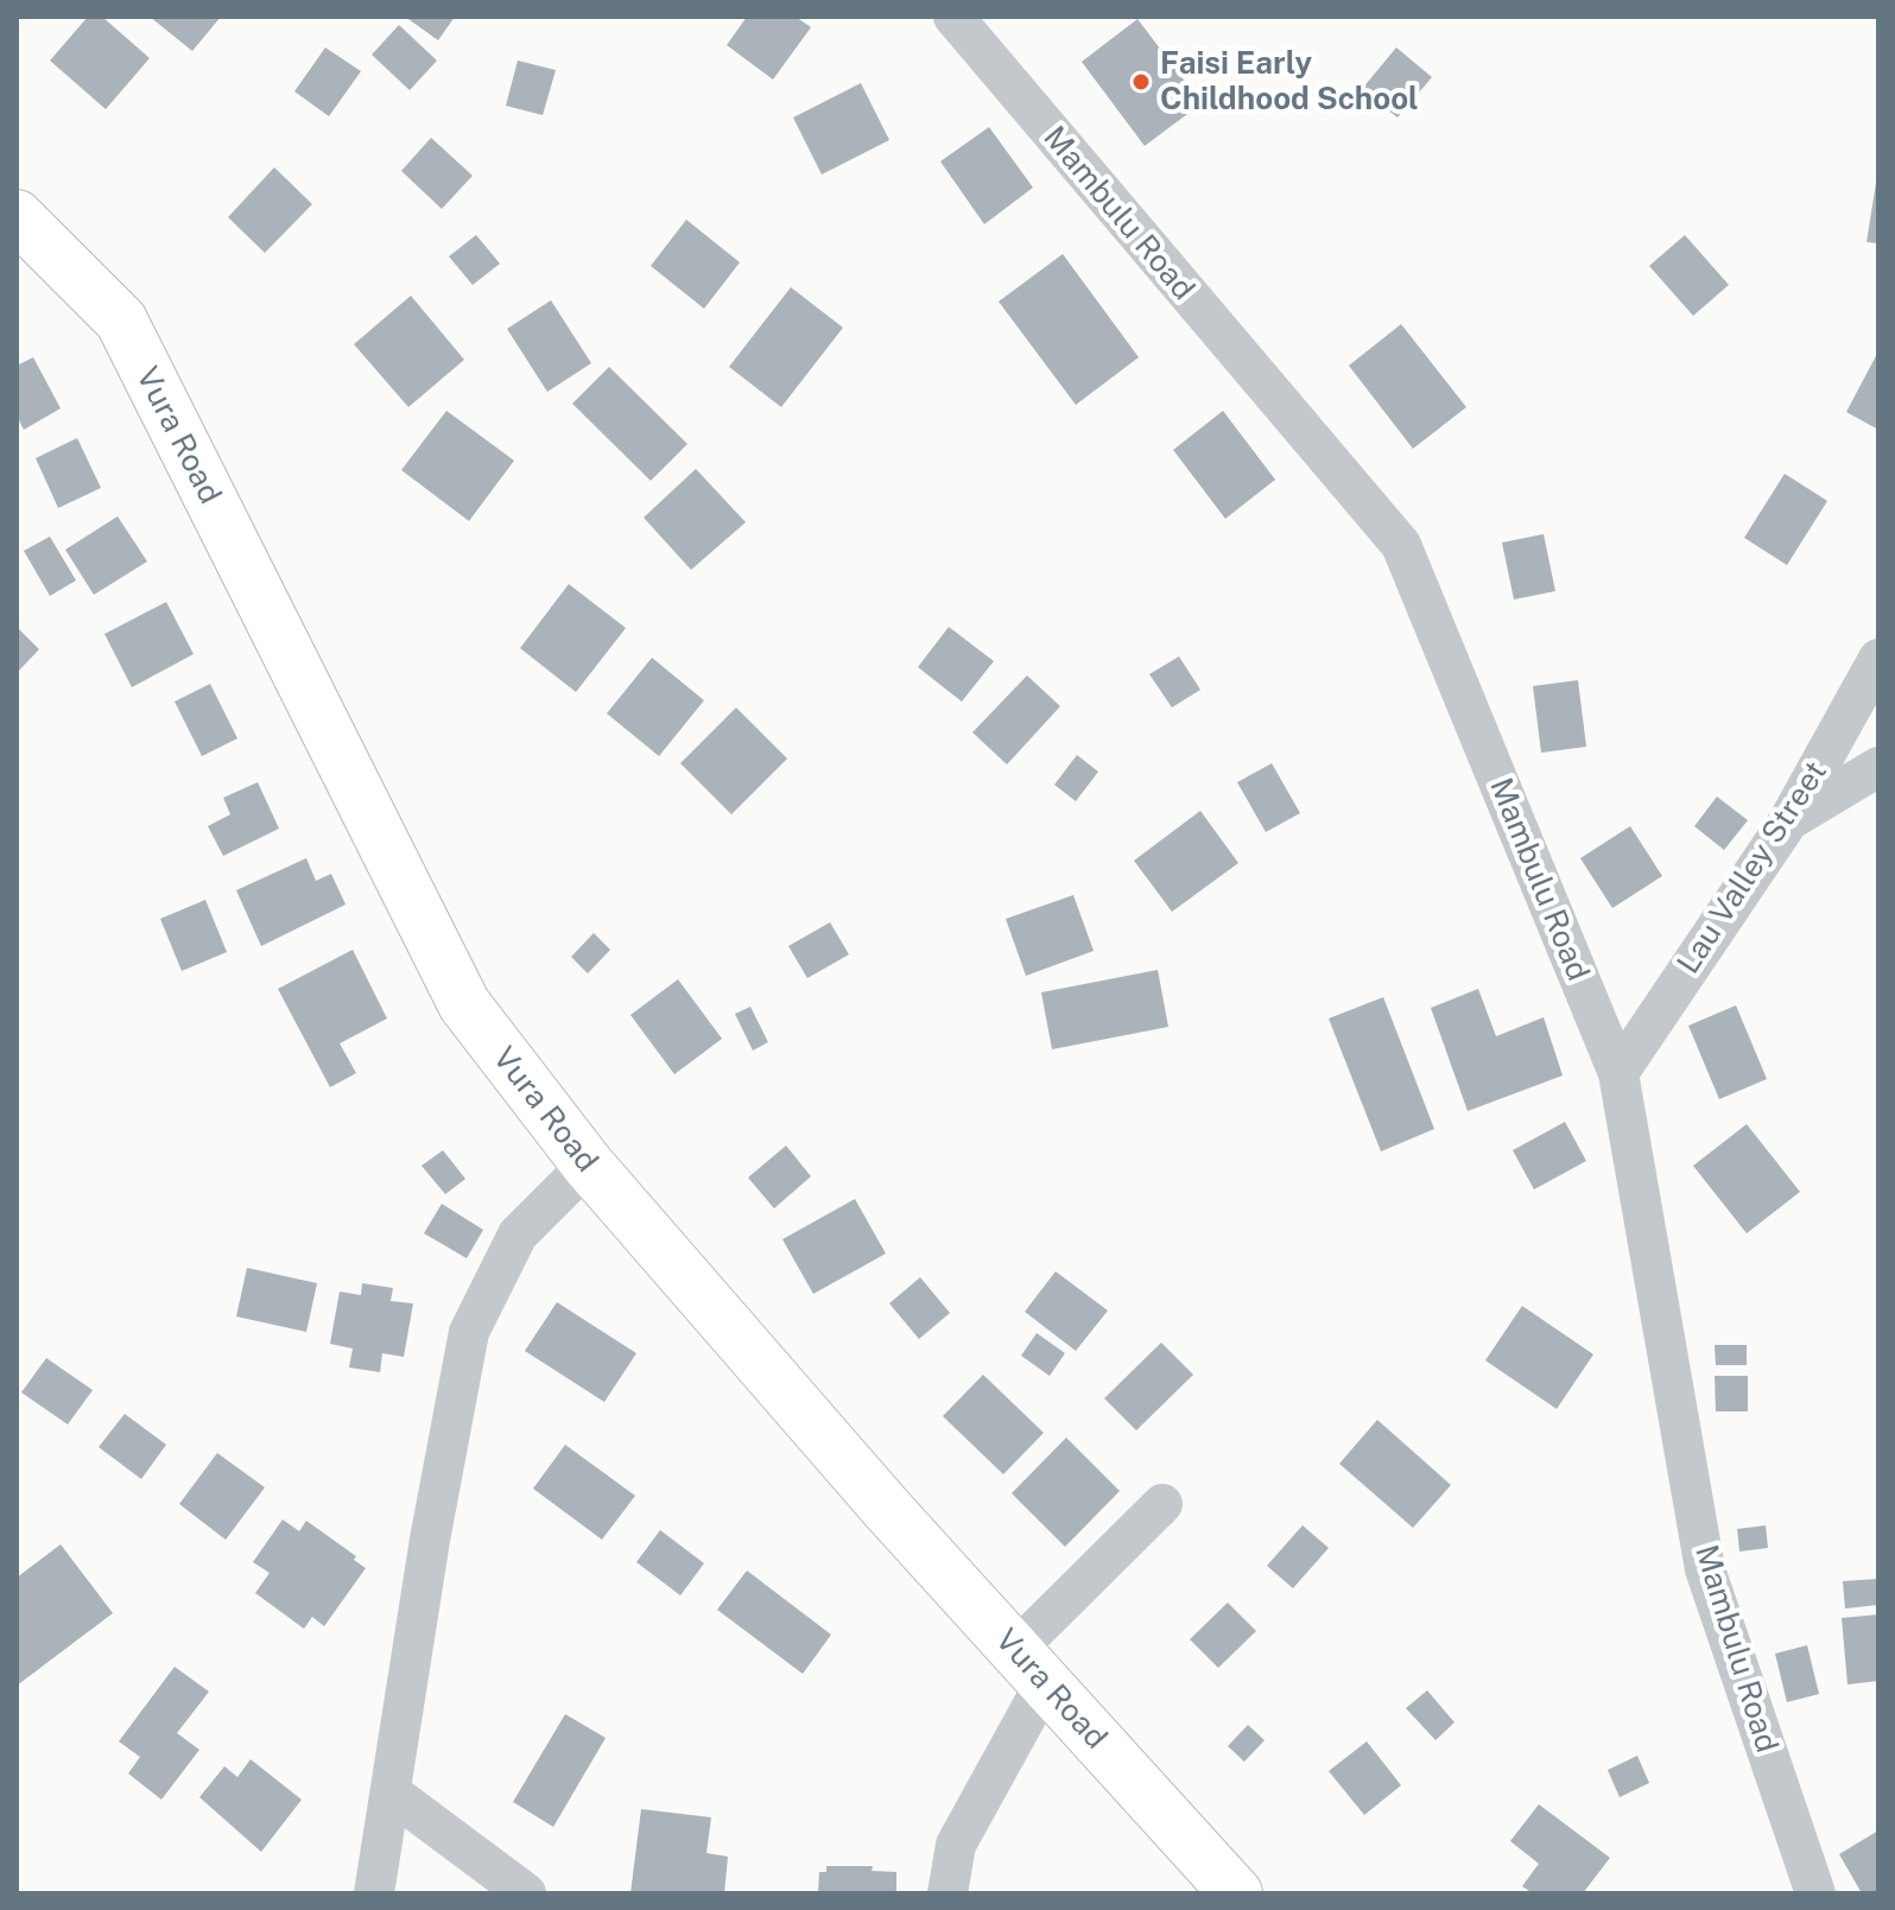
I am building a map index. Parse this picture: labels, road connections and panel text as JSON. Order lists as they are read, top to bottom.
{
  "streets": {
    "street": ["Mambulu Road", "Vura Road", "Lau Valley Street"]
  },
  "crossings": [
    ["Mambulu Road", "Lau Valley Street"]
  ],
  "places": ["Faisi Early Childhood School"]
}
